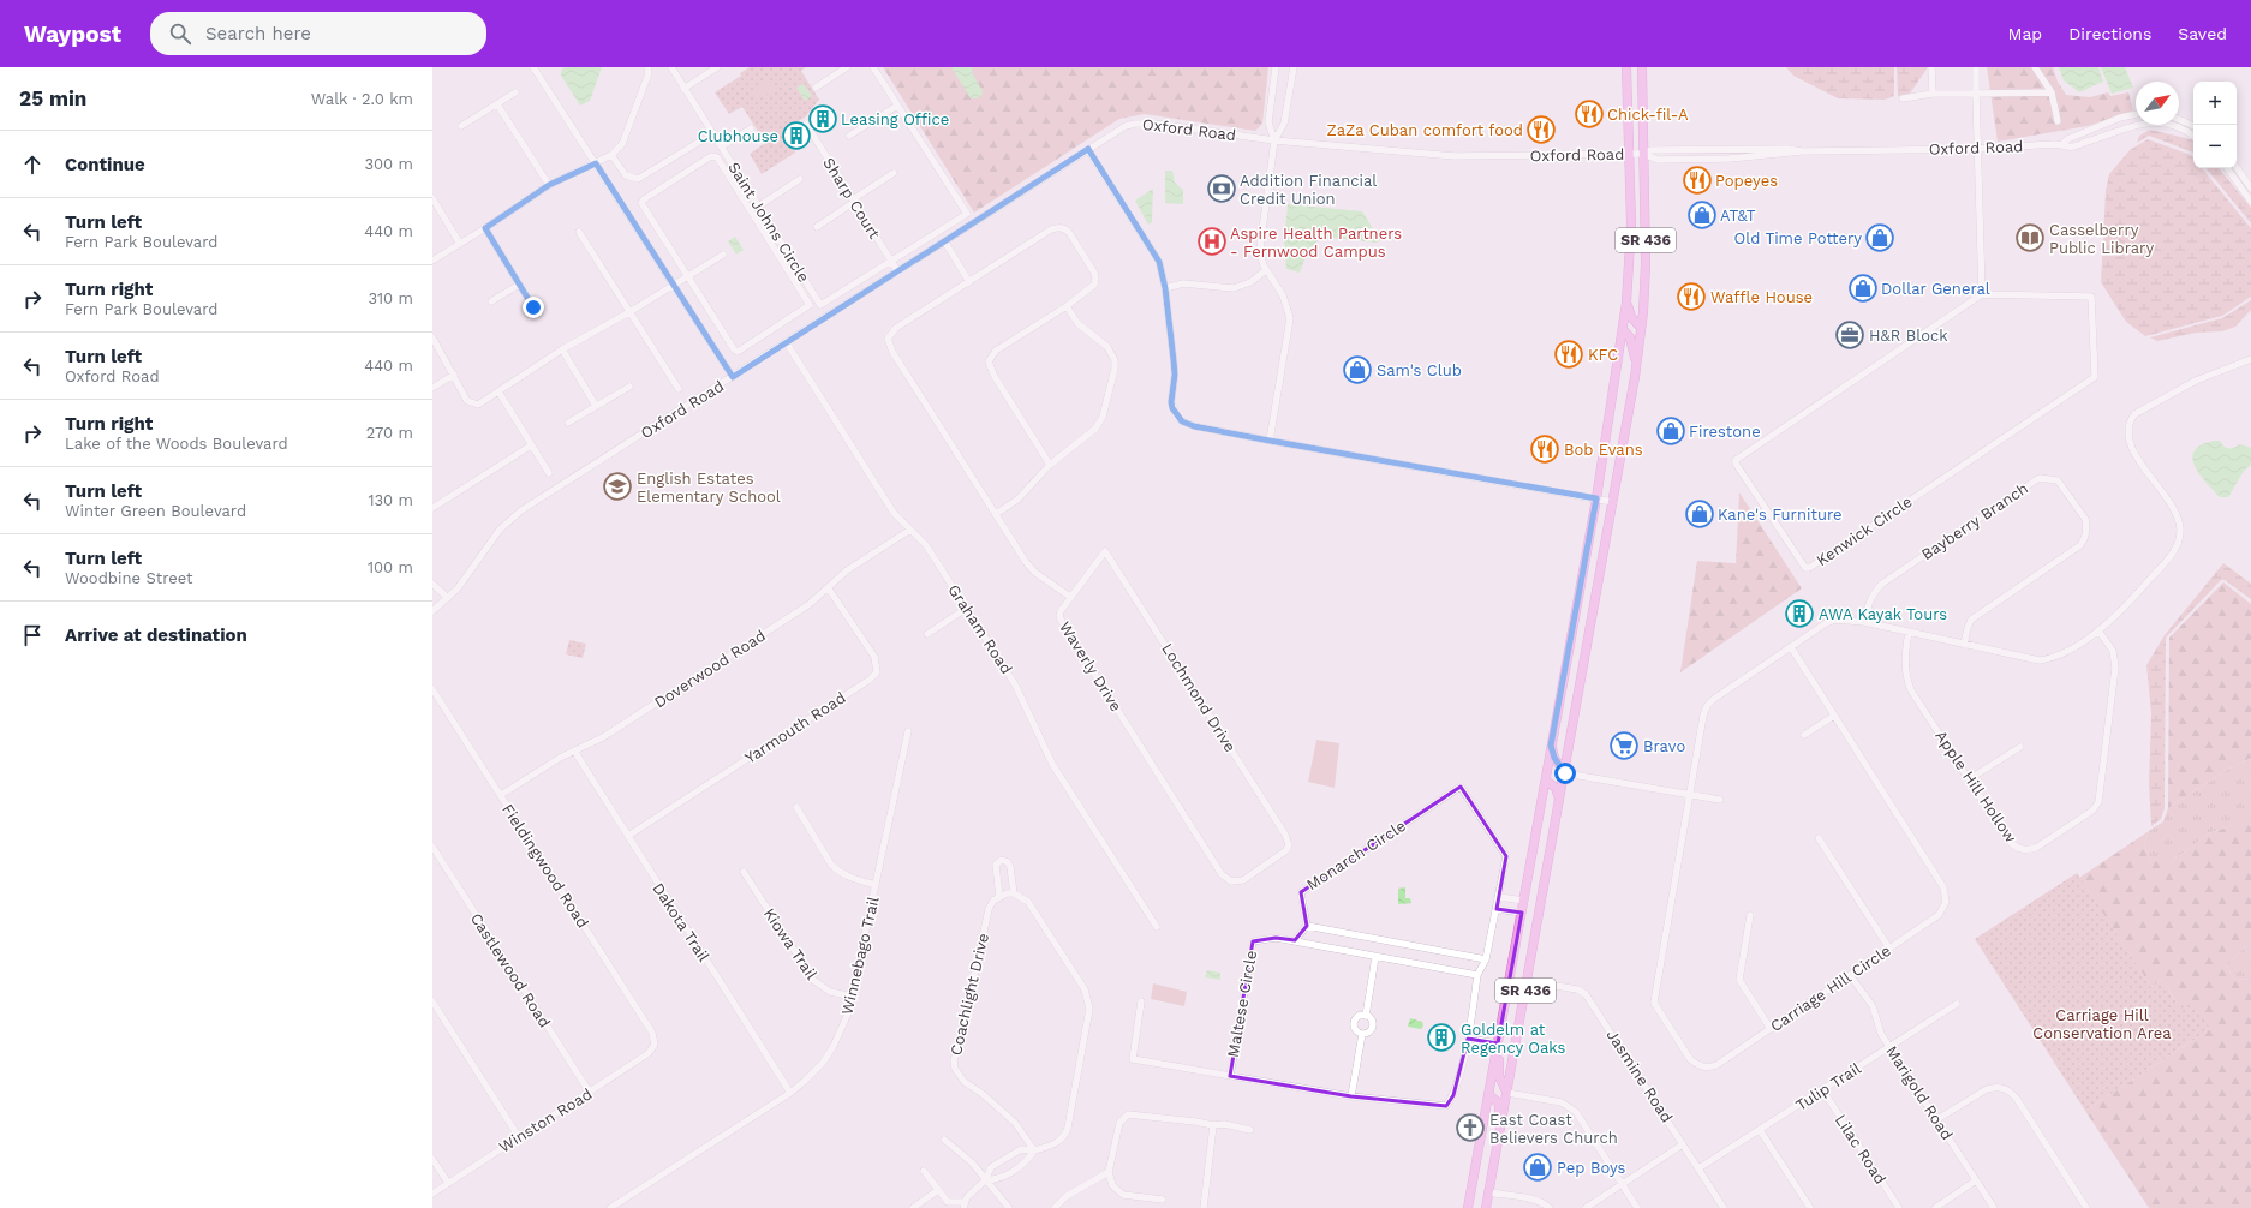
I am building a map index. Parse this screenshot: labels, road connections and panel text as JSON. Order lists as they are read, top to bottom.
{
  "streets": {
    "main road": ["SR 436"],
    "street": [
      "Oxford Road",
      "Sharp Court",
      "Saint Johns Circle",
      "Bayberry Branch",
      "Kenwick Circle",
      "Graham Road",
      "Waverly Drive",
      "Doverwood Road",
      "Lochmond Drive",
      "Yarmouth Road",
      "Apple Hill Hollow",
      "Monarch Circle",
      "Fieldingwood Road",
      "Dakota Trail",
      "Kiowa Trail",
      "Winnebago Trail",
      "Castlewood Road",
      "Carriage Hill Circle",
      "Coachlight Drive",
      "Maltese Circle",
      "Jasmine Road",
      "Tulip Trail",
      "Marigold Road",
      "Winston Road",
      "Lilac Road"
    ]
  },
  "crossings": [
    ["Oxford Road", "Sharp Court"],
    ["Oxford Road", "Saint Johns Circle"],
    ["Oxford Road", "SR 436"],
    ["Oxford Road", "Graham Road"],
    ["SR 436", "Jasmine Road"],
    ["Bayberry Branch", "Carriage Hill Circle"],
    ["Graham Road", "Doverwood Road"],
    ["Waverly Drive", "Lochmond Drive"],
    ["Doverwood Road", "Yarmouth Road"],
    ["Doverwood Road", "Fieldingwood Road"],
    ["Doverwood Road", "Dakota Trail"],
    ["Yarmouth Road", "Dakota Trail"],
    ["Apple Hill Hollow", "Carriage Hill Circle"],
    ["Monarch Circle", "Maltese Circle"],
    ["Fieldingwood Road", "Winston Road"],
    ["Dakota Trail", "Winnebago Trail"],
    ["Kiowa Trail", "Winnebago Trail"],
    ["Castlewood Road", "Winston Road"],
    ["Carriage Hill Circle", "Marigold Road"],
    ["Jasmine Road", "Tulip Trail"],
    ["Tulip Trail", "Marigold Road"],
    ["Tulip Trail", "Lilac Road"]
  ],
  "parks": ["Carriage Hill Conservation Area"],
  "places": {
    "restaurant": [
      "Chick-fil-A",
      "ZaZa Cuban comfort food",
      "Popeyes",
      "Waffle House",
      "KFC",
      "Bob Evans"
    ],
    "building": [
      "Leasing Office",
      "Clubhouse",
      "AWA Kayak Tours",
      "Goldelm at Regency Oaks"
    ],
    "bank": ["Addition Financial Credit Union"],
    "shop": [
      "AT&T",
      "Old Time Pottery",
      "Dollar General",
      "Sam's Club",
      "Firestone",
      "Kane's Furniture",
      "Pep Boys"
    ],
    "library": ["Casselberry Public Library"],
    "hospital": ["Aspire Health Partners - Fernwood Campus"],
    "office": ["H&R Block"],
    "school or university": ["English Estates Elementary School"],
    "supermarket": ["Bravo"],
    "church": ["East Coast Believers Church"]
  },
  "north": "top right",
  "page": {
    "header": "Waypost",
    "search": "Search here",
    "nav": ["Map", "Directions", "Saved"],
    "heading": ["25 min", "Walk · 2.0 km"],
    "map_buttons": ["+", "−"],
    "list": [
      ["Continue", "300 m"],
      ["Turn left", "Fern Park Boulevard", "440 m"],
      ["Turn right", "Fern Park Boulevard", "310 m"],
      ["Turn left", "Oxford Road", "440 m"],
      ["Turn right", "Lake of the Woods Boulevard", "270 m"],
      ["Turn left", "Winter Green Boulevard", "130 m"],
      ["Turn left", "Woodbine Street", "100 m"],
      "Arrive at destination"
    ]
  }
}
